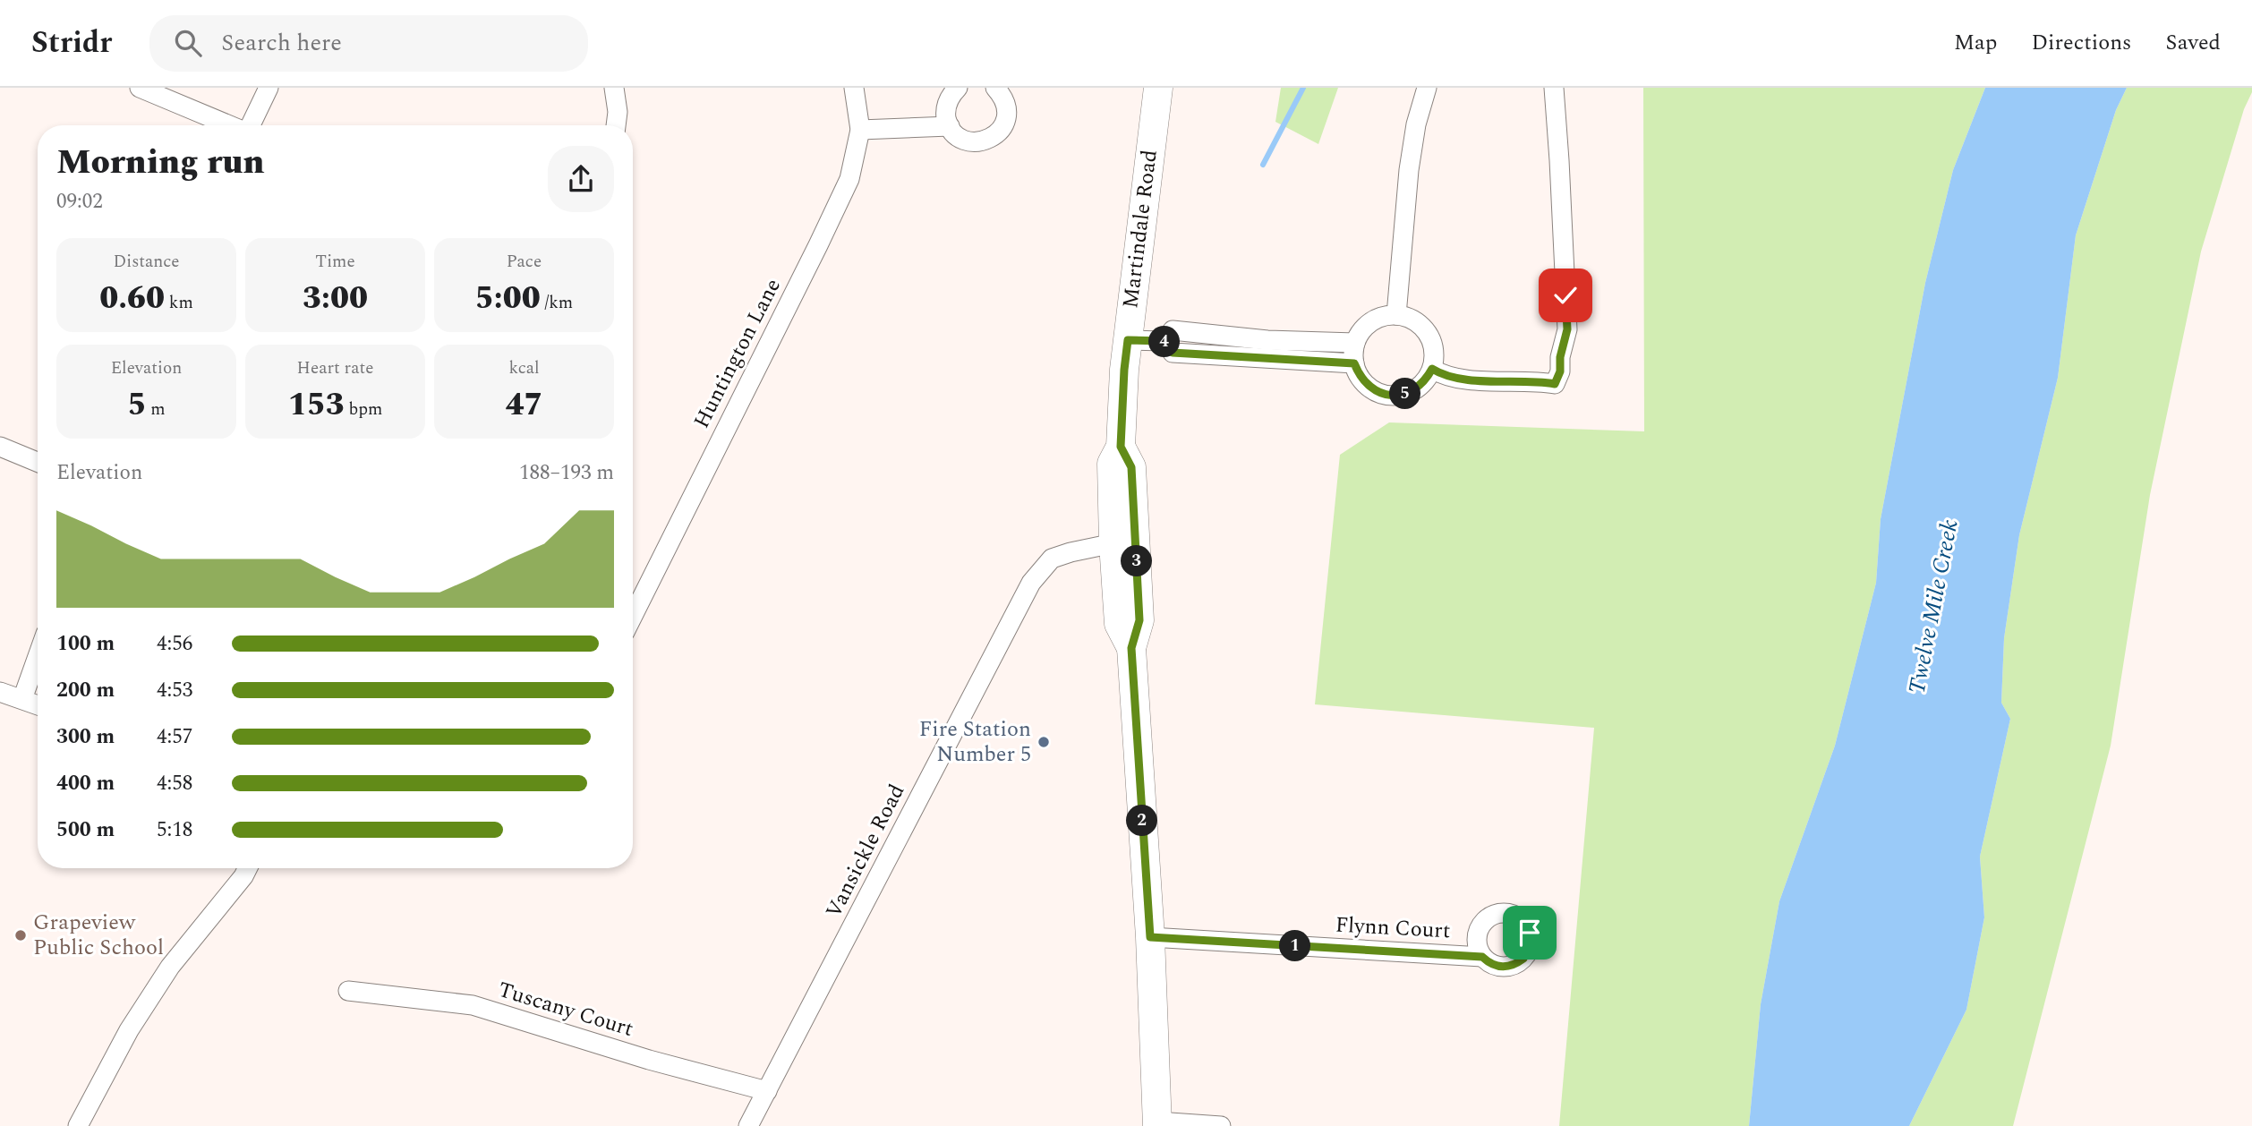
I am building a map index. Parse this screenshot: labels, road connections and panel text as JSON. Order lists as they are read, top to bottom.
{
  "streets": {
    "main road": ["Martindale Road"],
    "street": [
      "Huntington Lane",
      "Vansickle Road",
      "Flynn Court",
      "Tuscany Court"
    ]
  },
  "crossings": [
    ["Martindale Road", "Vansickle Road"],
    ["Martindale Road", "Flynn Court"],
    ["Vansickle Road", "Tuscany Court"]
  ],
  "water": ["Twelve Mile Creek"],
  "places": ["Fire Station Number 5", "Grapeview Public School"],
  "page": {
    "header": "Stridr",
    "search": "Search here",
    "nav": ["Map", "Directions", "Saved"],
    "heading": ["Morning run", "09:02"],
    "stats": [
      ["Distance", "0.60 km"],
      ["Time", "3:00"],
      ["Pace", "5:00 /km"],
      ["Elevation", "5 m"],
      ["Heart rate", "153 bpm"],
      ["kcal", "47"]
    ],
    "pins": [
      "4",
      "5",
      "3",
      "2",
      "1"
    ],
    "chart": ["Elevation", "188–193 m"],
    "list": [
      {
        "name": "100 m",
        "note": "4:56"
      },
      {
        "name": "200 m",
        "note": "4:53"
      },
      {
        "name": "300 m",
        "note": "4:57"
      },
      {
        "name": "400 m",
        "note": "4:58"
      },
      {
        "name": "500 m",
        "note": "5:18"
      }
    ]
  }
}
